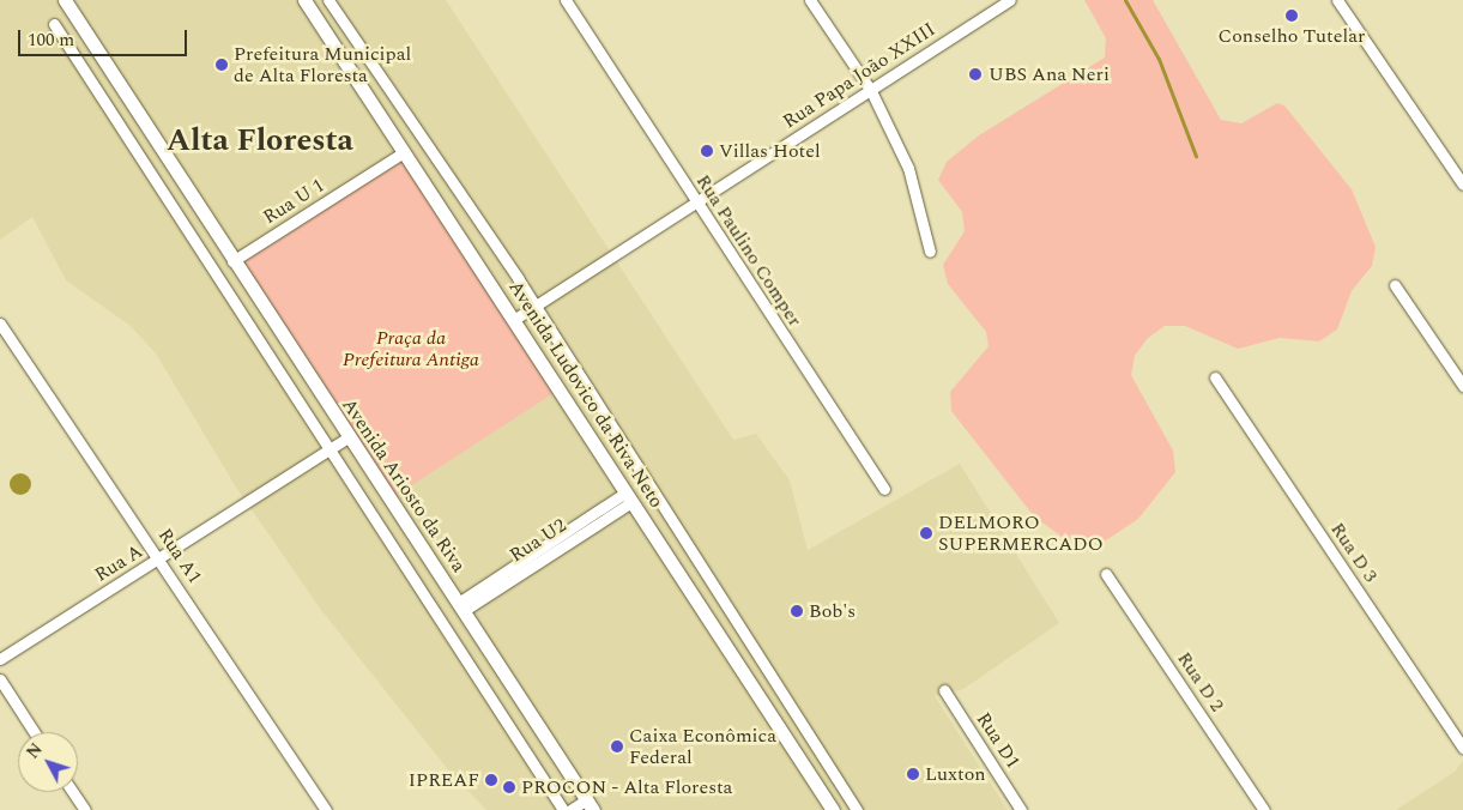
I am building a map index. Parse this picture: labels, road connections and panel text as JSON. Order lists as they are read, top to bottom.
{
  "streets": {
    "street": [
      "Rua Papa João XXIII",
      "Rua U 1",
      "Rua Paulino Comper",
      "Avenida Ludovico da Riva Neto",
      "Avenida Ariosto da Riva",
      "Rua U2",
      "Rua D 3",
      "Rua A1",
      "Rua A",
      "Rua D 2",
      "Rua D1"
    ]
  },
  "crossings": [
    ["Rua Papa João XXIII", "Rua Paulino Comper"],
    ["Rua Papa João XXIII", "Avenida Ludovico da Riva Neto"],
    ["Rua U 1", "Avenida Ludovico da Riva Neto"],
    ["Rua U 1", "Avenida Ariosto da Riva"],
    ["Avenida Ludovico da Riva Neto", "Rua U2"],
    ["Avenida Ariosto da Riva", "Rua U2"],
    ["Avenida Ariosto da Riva", "Rua A"],
    ["Rua A1", "Rua A"]
  ],
  "districts": ["Alta Floresta"],
  "parks": ["Praça da Prefeitura Antiga"],
  "places": [
    "Conselho Tutelar",
    "Prefeitura Municipal de Alta Floresta",
    "UBS Ana Neri",
    "Villas Hotel",
    "DELMORO SUPERMERCADO",
    "Bob's",
    "Caixa Econômica Federal",
    "Luxton",
    "IPREAF",
    "PROCON - Alta Floresta"
  ],
  "scale_bar": "100 m",
  "north": "top left"
}
